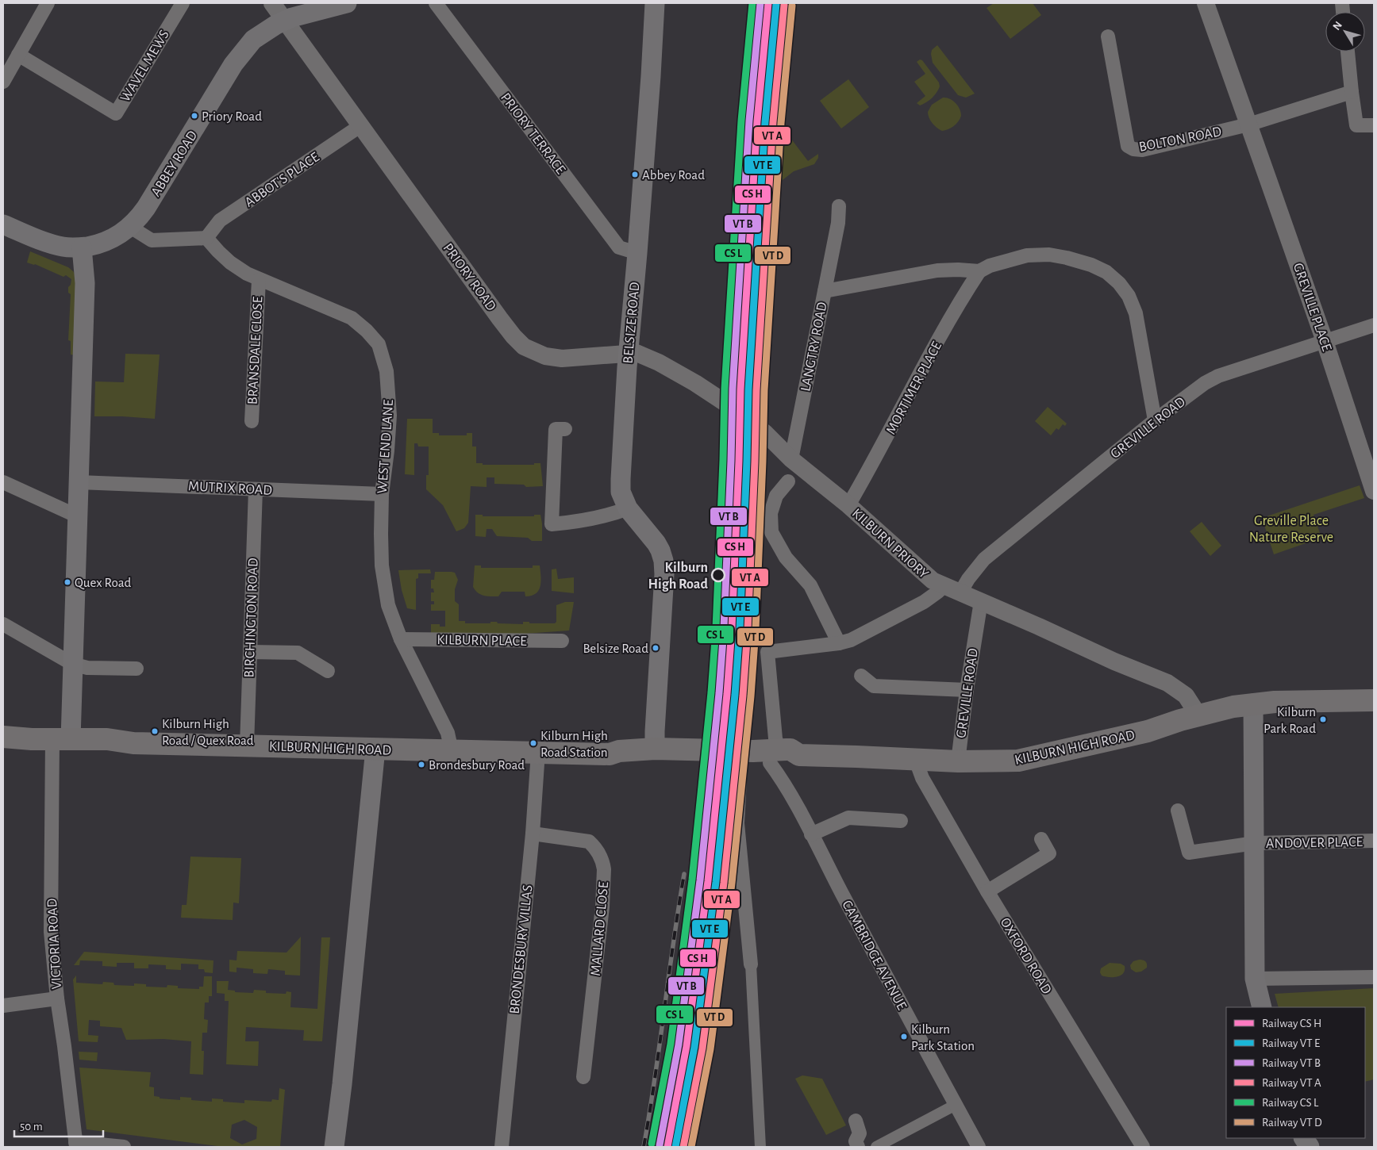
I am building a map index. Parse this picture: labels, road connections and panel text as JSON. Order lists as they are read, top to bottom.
{
  "streets": {
    "main road": ["ABBEY ROAD", "BELSIZE ROAD", "KILBURN HIGH ROAD"],
    "street": [
      "WAVEL MEWS",
      "PRIORY TERRACE",
      "BOLTON ROAD",
      "ABBOT'S PLACE",
      "PRIORY ROAD",
      "GREVILLE PLACE",
      "LANGTRY ROAD",
      "BRANSDALE CLOSE",
      "MORTIMER PLACE",
      "GREVILLE ROAD",
      "WEST END LANE",
      "MUTRIX ROAD",
      "KILBURN PRIORY",
      "BIRCHINGTON ROAD",
      "KILBURN PLACE",
      "ANDOVER PLACE",
      "MALLARD CLOSE",
      "VICTORIA ROAD",
      "BRONDESBURY VILLAS",
      "CAMBRIDGE AVENUE",
      "OXFORD ROAD"
    ]
  },
  "crossings": [
    ["PRIORY TERRACE", "BELSIZE ROAD"],
    ["BOLTON ROAD", "GREVILLE PLACE"],
    ["ABBEY ROAD", "PRIORY ROAD"],
    ["ABBOT'S PLACE", "PRIORY ROAD"],
    ["ABBOT'S PLACE", "WEST END LANE"],
    ["PRIORY ROAD", "BELSIZE ROAD"],
    ["PRIORY ROAD", "KILBURN PRIORY"],
    ["GREVILLE PLACE", "GREVILLE ROAD"],
    ["BELSIZE ROAD", "KILBURN PRIORY"],
    ["BELSIZE ROAD", "KILBURN HIGH ROAD"],
    ["LANGTRY ROAD", "KILBURN PRIORY"],
    ["BRANSDALE CLOSE", "WEST END LANE"],
    ["MORTIMER PLACE", "KILBURN PRIORY"],
    ["GREVILLE ROAD", "KILBURN PRIORY"],
    ["GREVILLE ROAD", "KILBURN HIGH ROAD"],
    ["WEST END LANE", "MUTRIX ROAD"],
    ["WEST END LANE", "KILBURN PLACE"],
    ["WEST END LANE", "KILBURN HIGH ROAD"],
    ["MUTRIX ROAD", "BIRCHINGTON ROAD"],
    ["KILBURN PRIORY", "KILBURN HIGH ROAD"],
    ["BIRCHINGTON ROAD", "KILBURN HIGH ROAD"],
    ["KILBURN HIGH ROAD", "VICTORIA ROAD"],
    ["KILBURN HIGH ROAD", "BRONDESBURY VILLAS"],
    ["KILBURN HIGH ROAD", "CAMBRIDGE AVENUE"],
    ["KILBURN HIGH ROAD", "OXFORD ROAD"],
    ["MALLARD CLOSE", "BRONDESBURY VILLAS"]
  ],
  "parks": ["Greville Place Nature Reserve"],
  "places": [
    "Priory Road",
    "Abbey Road",
    "Kilburn High Road",
    "Quex Road",
    "Belsize Road",
    "Kilburn Park Road",
    "Kilburn High Road / Quex Road",
    "Kilburn High Road Station",
    "Brondesbury Road",
    "Kilburn Park Station"
  ],
  "legend": [
    "Railway CS H",
    "Railway VT E",
    "Railway VT B",
    "Railway VT A",
    "Railway CS L",
    "Railway VT D"
  ],
  "scale_bar": "50 m",
  "north": "top left"
}
